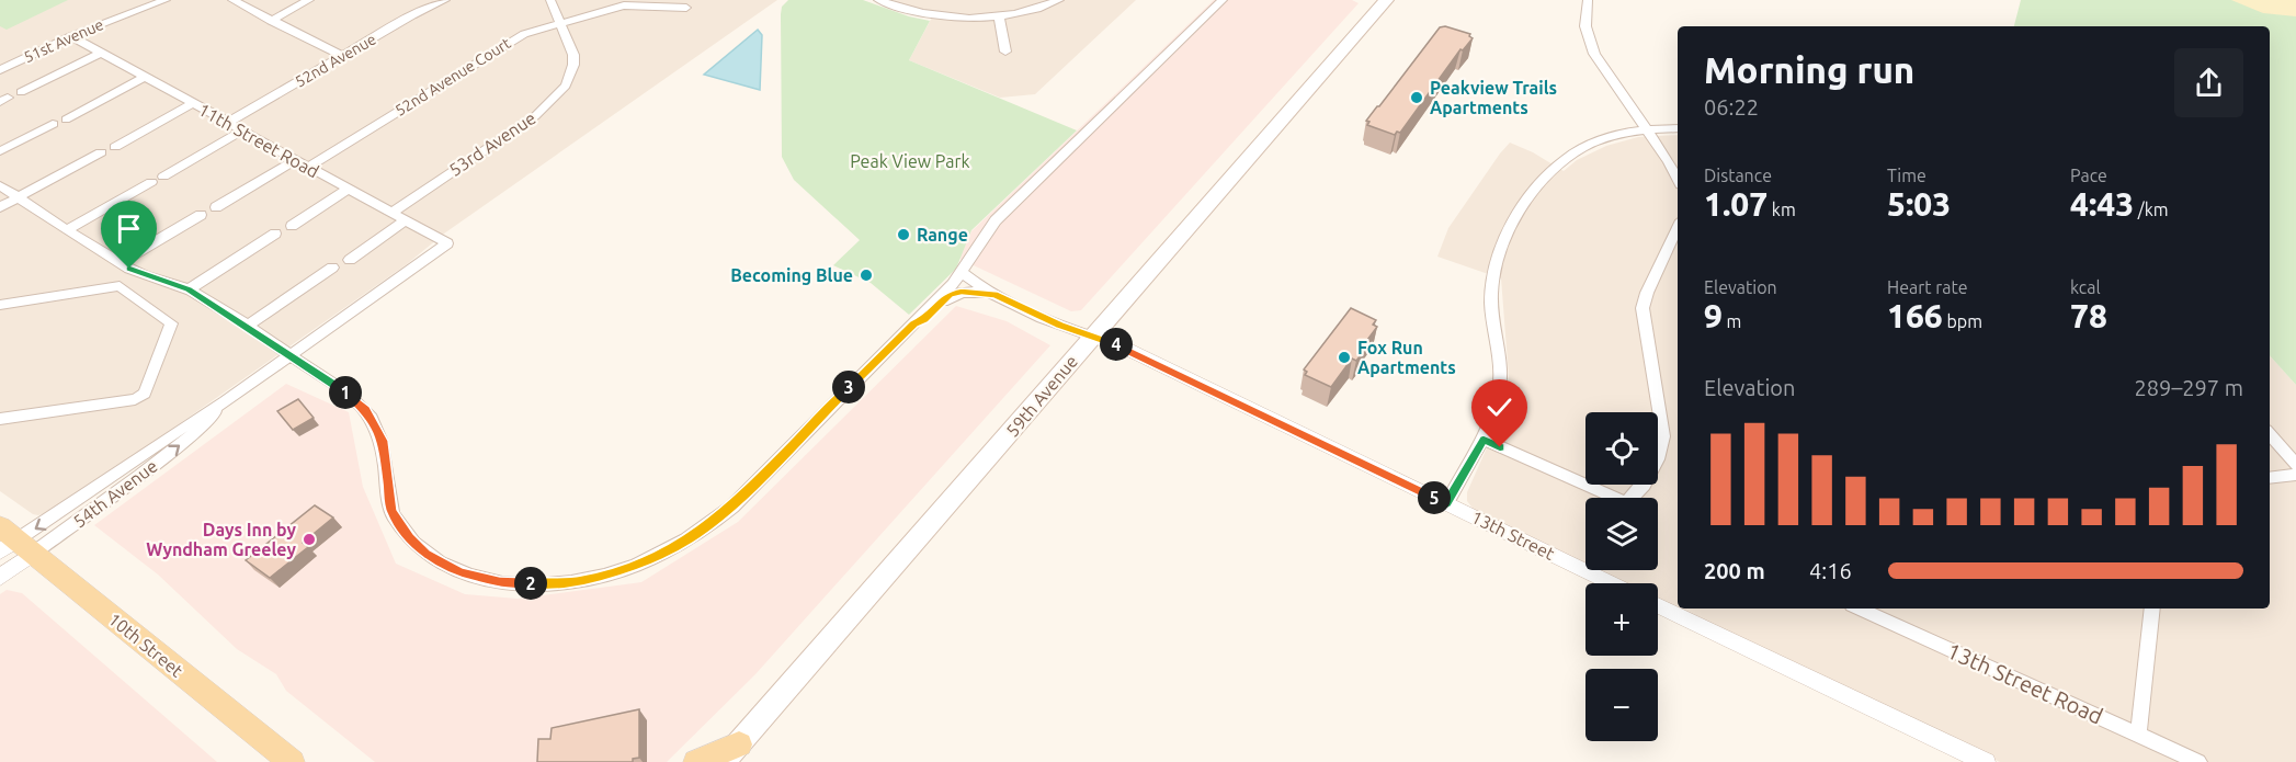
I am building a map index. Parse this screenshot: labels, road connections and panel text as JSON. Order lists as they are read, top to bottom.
{
  "streets": {
    "main road": ["59th Avenue", "10th Street"],
    "street": [
      "51st Avenue",
      "52nd Avenue",
      "52nd Avenue Court",
      "11th Street Road",
      "53rd Avenue",
      "54th Avenue",
      "13th Street",
      "13th Street Road"
    ]
  },
  "crossings": [
    ["51st Avenue", "11th Street Road"],
    ["52nd Avenue", "11th Street Road"],
    ["52nd Avenue Court", "11th Street Road"],
    ["52nd Avenue Court", "53rd Avenue"],
    ["11th Street Road", "53rd Avenue"],
    ["11th Street Road", "54th Avenue"],
    ["59th Avenue", "13th Street"],
    ["54th Avenue", "10th Street"]
  ],
  "parks": ["Peak View Park"],
  "places": [
    "Peakview Trails Apartments",
    "Range",
    "Becoming Blue",
    "Fox Run Apartments",
    "Days Inn by Wyndham Greeley"
  ],
  "page": {
    "heading": ["Morning run", "06:22"],
    "stats": [
      ["Distance", "1.07 km"],
      ["Time", "5:03"],
      ["Pace", "4:43 /km"],
      ["Elevation", "9 m"],
      ["Heart rate", "166 bpm"],
      ["kcal", "78"]
    ],
    "pins": [
      "4",
      "3",
      "1",
      "5",
      "2"
    ],
    "chart": ["Elevation", "289–297 m"],
    "map_buttons": ["+", "−"],
    "list": [
      {
        "name": "200 m",
        "note": "4:16"
      }
    ]
  }
}
